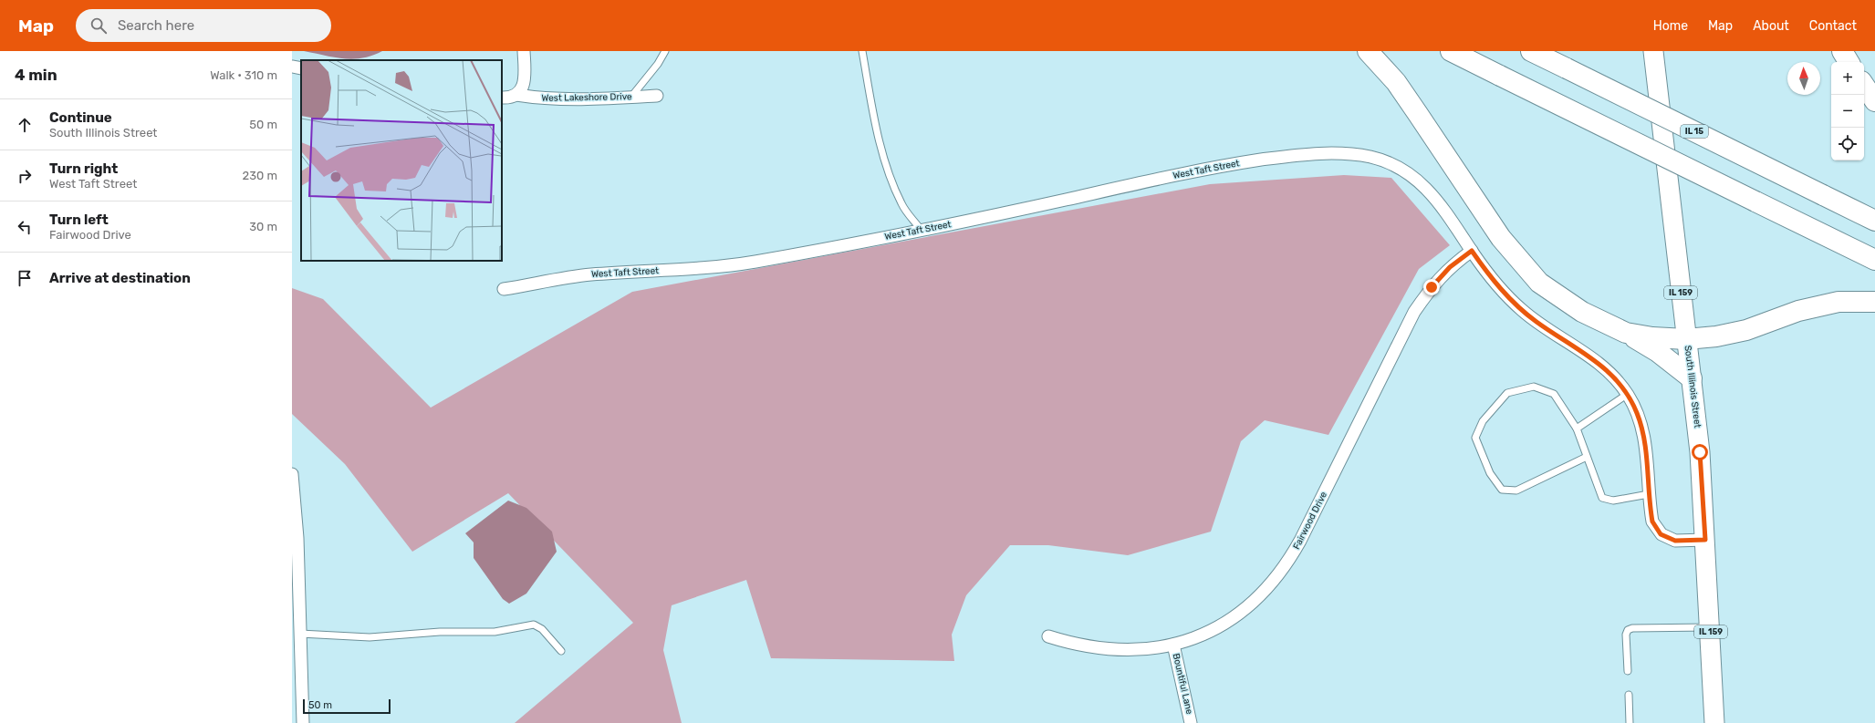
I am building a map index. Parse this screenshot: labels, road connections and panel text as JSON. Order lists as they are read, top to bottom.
{
  "streets": {
    "highway": ["IL 15"],
    "main road": ["IL 159", "South Illinois Street"],
    "street": [
      "West Lakeshore Drive",
      "West Taft Street",
      "Fairwood Drive",
      "Bountiful Lane"
    ]
  },
  "crossings": [
    ["West Taft Street", "South Illinois Street"],
    ["West Taft Street", "Fairwood Drive"],
    ["Fairwood Drive", "Bountiful Lane"]
  ],
  "scale_bar": "50 m",
  "north": "top",
  "page": {
    "header": "Map",
    "search": "Search here",
    "nav": [
      "Home",
      "Map",
      "About",
      "Contact"
    ],
    "heading": ["4 min", "Walk · 310 m"],
    "map_buttons": ["+", "−"],
    "list": [
      ["Continue", "South Illinois Street", "50 m"],
      ["Turn right", "West Taft Street", "230 m"],
      ["Turn left", "Fairwood Drive", "30 m"],
      "Arrive at destination"
    ],
    "scale": "50 m"
  }
}
